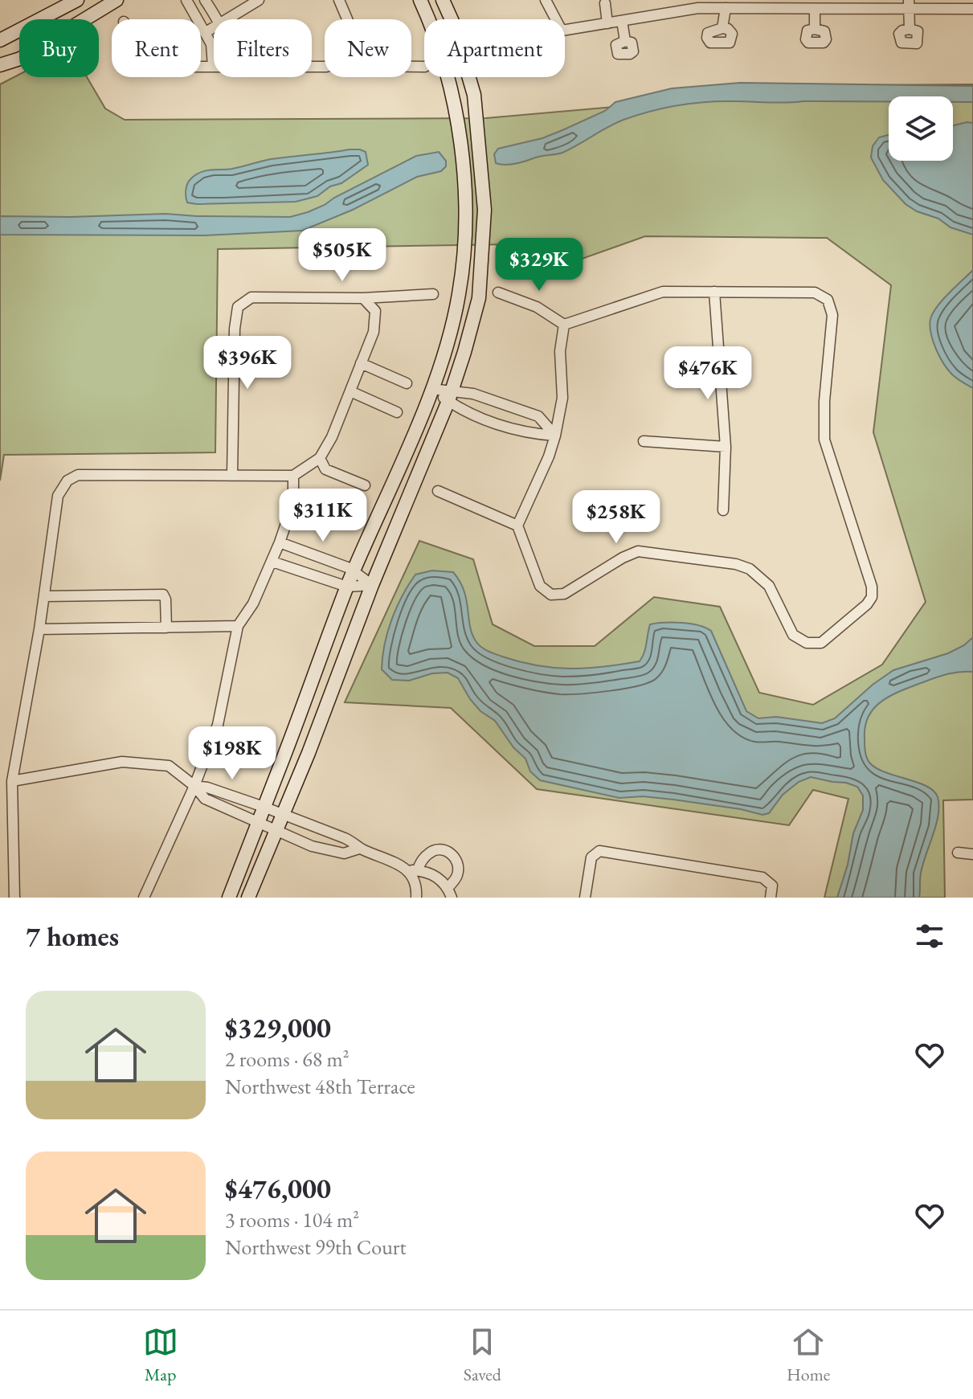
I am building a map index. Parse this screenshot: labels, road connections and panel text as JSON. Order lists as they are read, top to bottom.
{
  "page": {
    "chip": [
      "Buy",
      "Rent",
      "Filters",
      "New",
      "Apartment"
    ],
    "price": [
      "$505K",
      "$329K",
      "$396K",
      "$476K",
      "$311K",
      "$258K",
      "$198K"
    ],
    "heading": "7 homes",
    "list": [
      {
        "name": "$329,000",
        "note": "2 rooms · 68 m² · Northwest 48th Terrace"
      },
      {
        "name": "$476,000",
        "note": "3 rooms · 104 m² · Northwest 99th Court"
      }
    ],
    "tabs": ["Map", "Saved", "Home"]
  }
}
